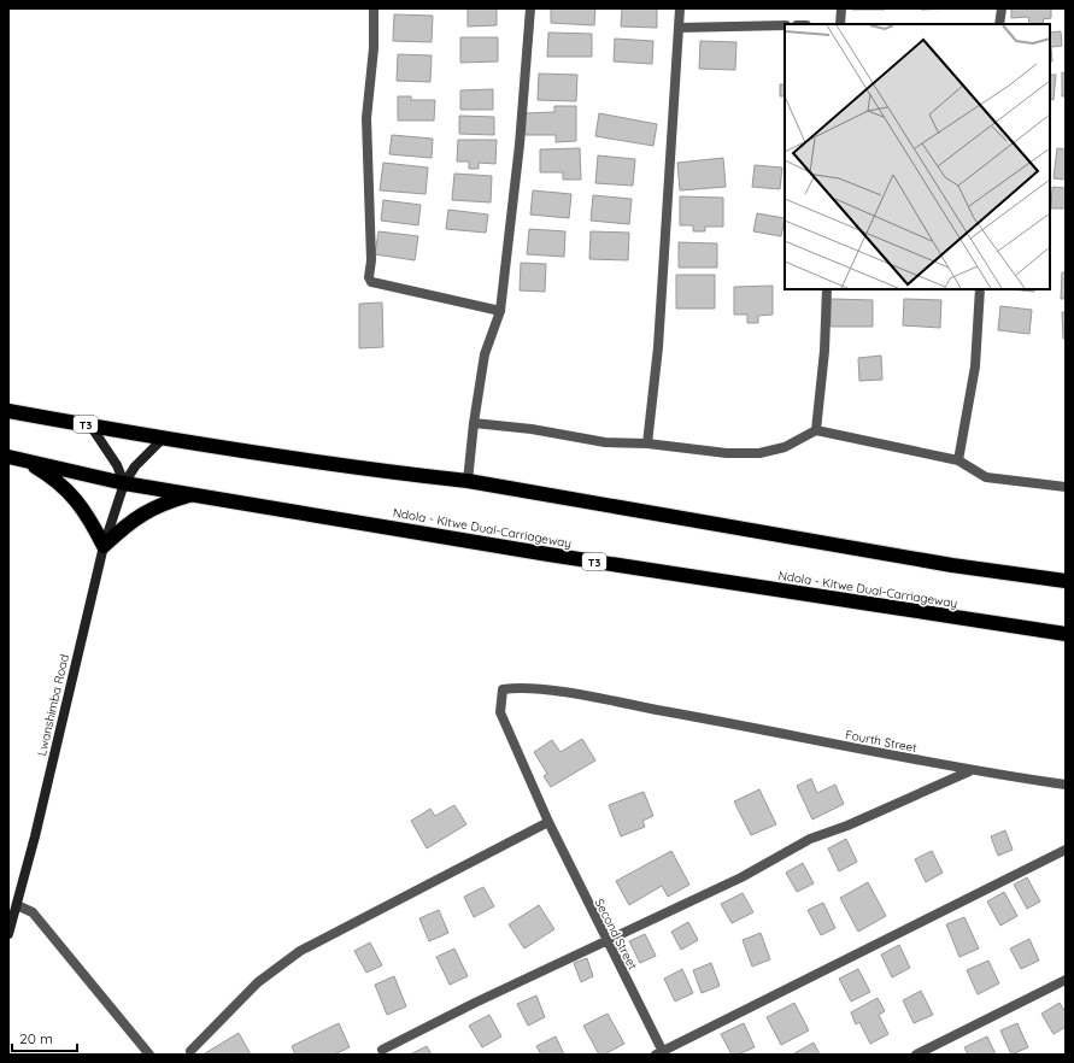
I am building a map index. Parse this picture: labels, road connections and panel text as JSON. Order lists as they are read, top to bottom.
{
  "streets": {
    "highway": ["T3", "Ndola - Kitwe Dual-Carriageway"],
    "street": ["Lwanshimba Road", "Fourth Street", "Second Street"]
  },
  "crossings": [
    ["T3", "Ndola - Kitwe Dual-Carriageway"],
    ["T3", "Lwanshimba Road"],
    ["Ndola - Kitwe Dual-Carriageway", "Lwanshimba Road"],
    ["Fourth Street", "Second Street"]
  ],
  "scale_bar": "20 m"
}
